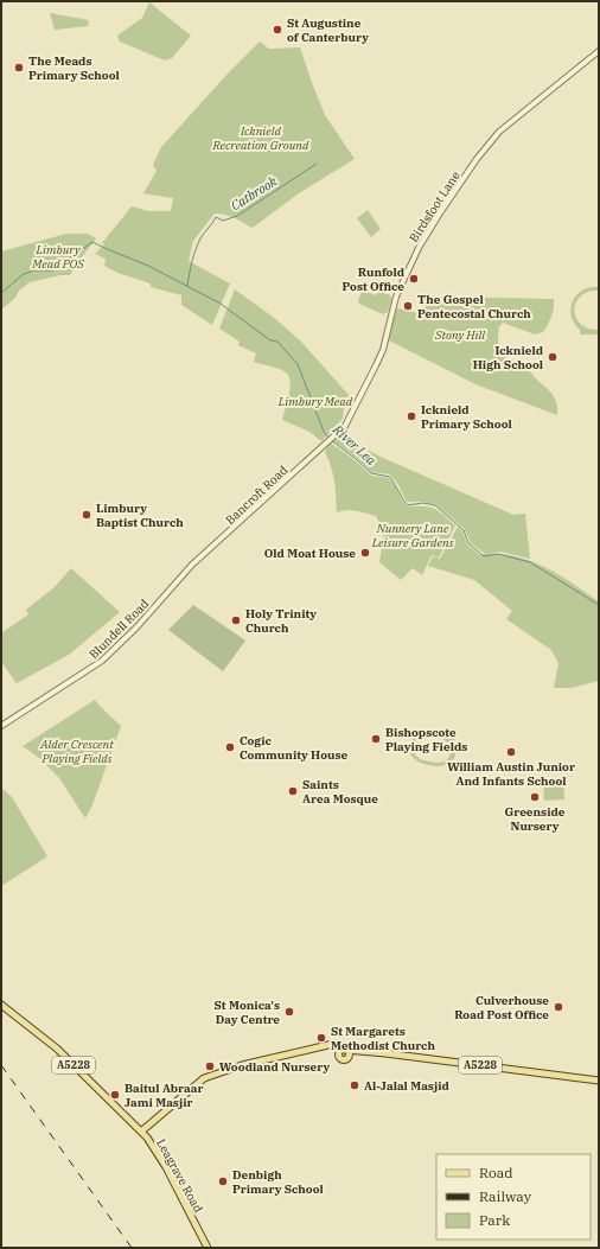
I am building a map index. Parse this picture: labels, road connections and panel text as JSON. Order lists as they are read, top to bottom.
{
  "streets": {
    "main road": ["A5228", "Leagrave Road"],
    "street": ["Birdsfoot Lane", "Bancroft Road", "Blundell Road"]
  },
  "crossings": [
    ["Birdsfoot Lane", "Bancroft Road"],
    ["Bancroft Road", "Blundell Road"]
  ],
  "water": ["Catbrook", "River Lea"],
  "parks": [
    "Icknield Recreation Ground",
    "Limbury Mead POS",
    "Stony Hill",
    "Limbury Mead",
    "Nunnery Lane Leisure Gardens",
    "Alder Crescent Playing Fields"
  ],
  "places": [
    "St Augustine of Canterbury",
    "The Meads Primary School",
    "Runfold Post Office",
    "The Gospel Pentecostal Church",
    "Icknield High School",
    "Icknield Primary School",
    "Limbury Baptist Church",
    "Old Moat House",
    "Holy Trinity Church",
    "Bishopscote Playing Fields",
    "Cogic Community House",
    "William Austin Junior And Infants School",
    "Saints Area Mosque",
    "Greenside Nursery",
    "Culverhouse Road Post Office",
    "St Monica's Day Centre",
    "St Margarets Methodist Church",
    "Woodland Nursery",
    "Al-Jalal Masjid",
    "Baitul Abraar Jami Masjir",
    "Denbigh Primary School"
  ],
  "legend": ["Road", "Railway", "Park"]
}
